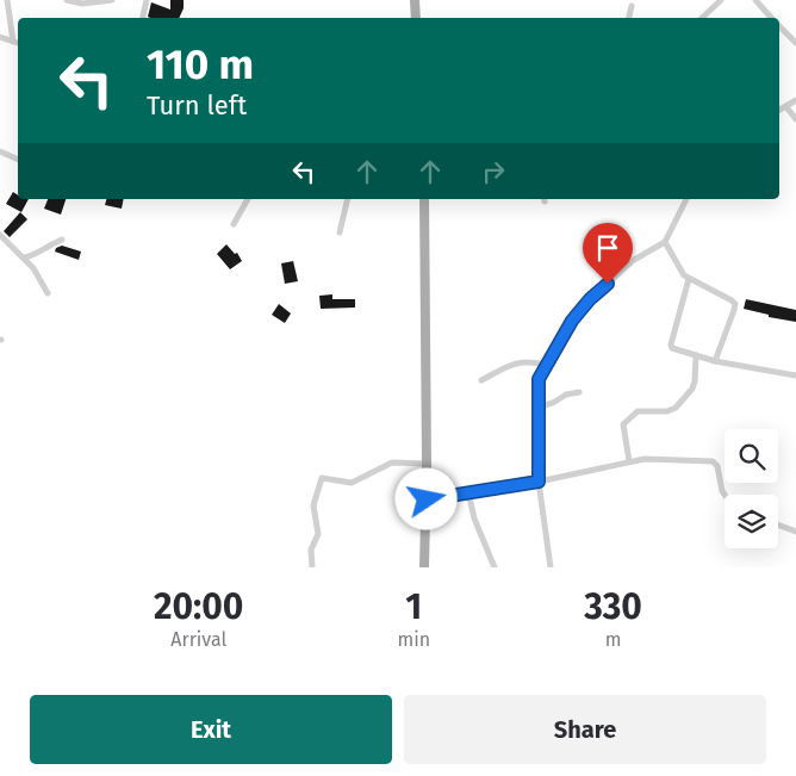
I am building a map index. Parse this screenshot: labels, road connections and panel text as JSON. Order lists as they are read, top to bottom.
{
  "page": {
    "turn": ["110 m", "Turn left"],
    "eta": [
      "20:00",
      "Arrival",
      "1",
      "min",
      "330",
      "m"
    ],
    "buttons": ["Exit", "Share"]
  }
}
